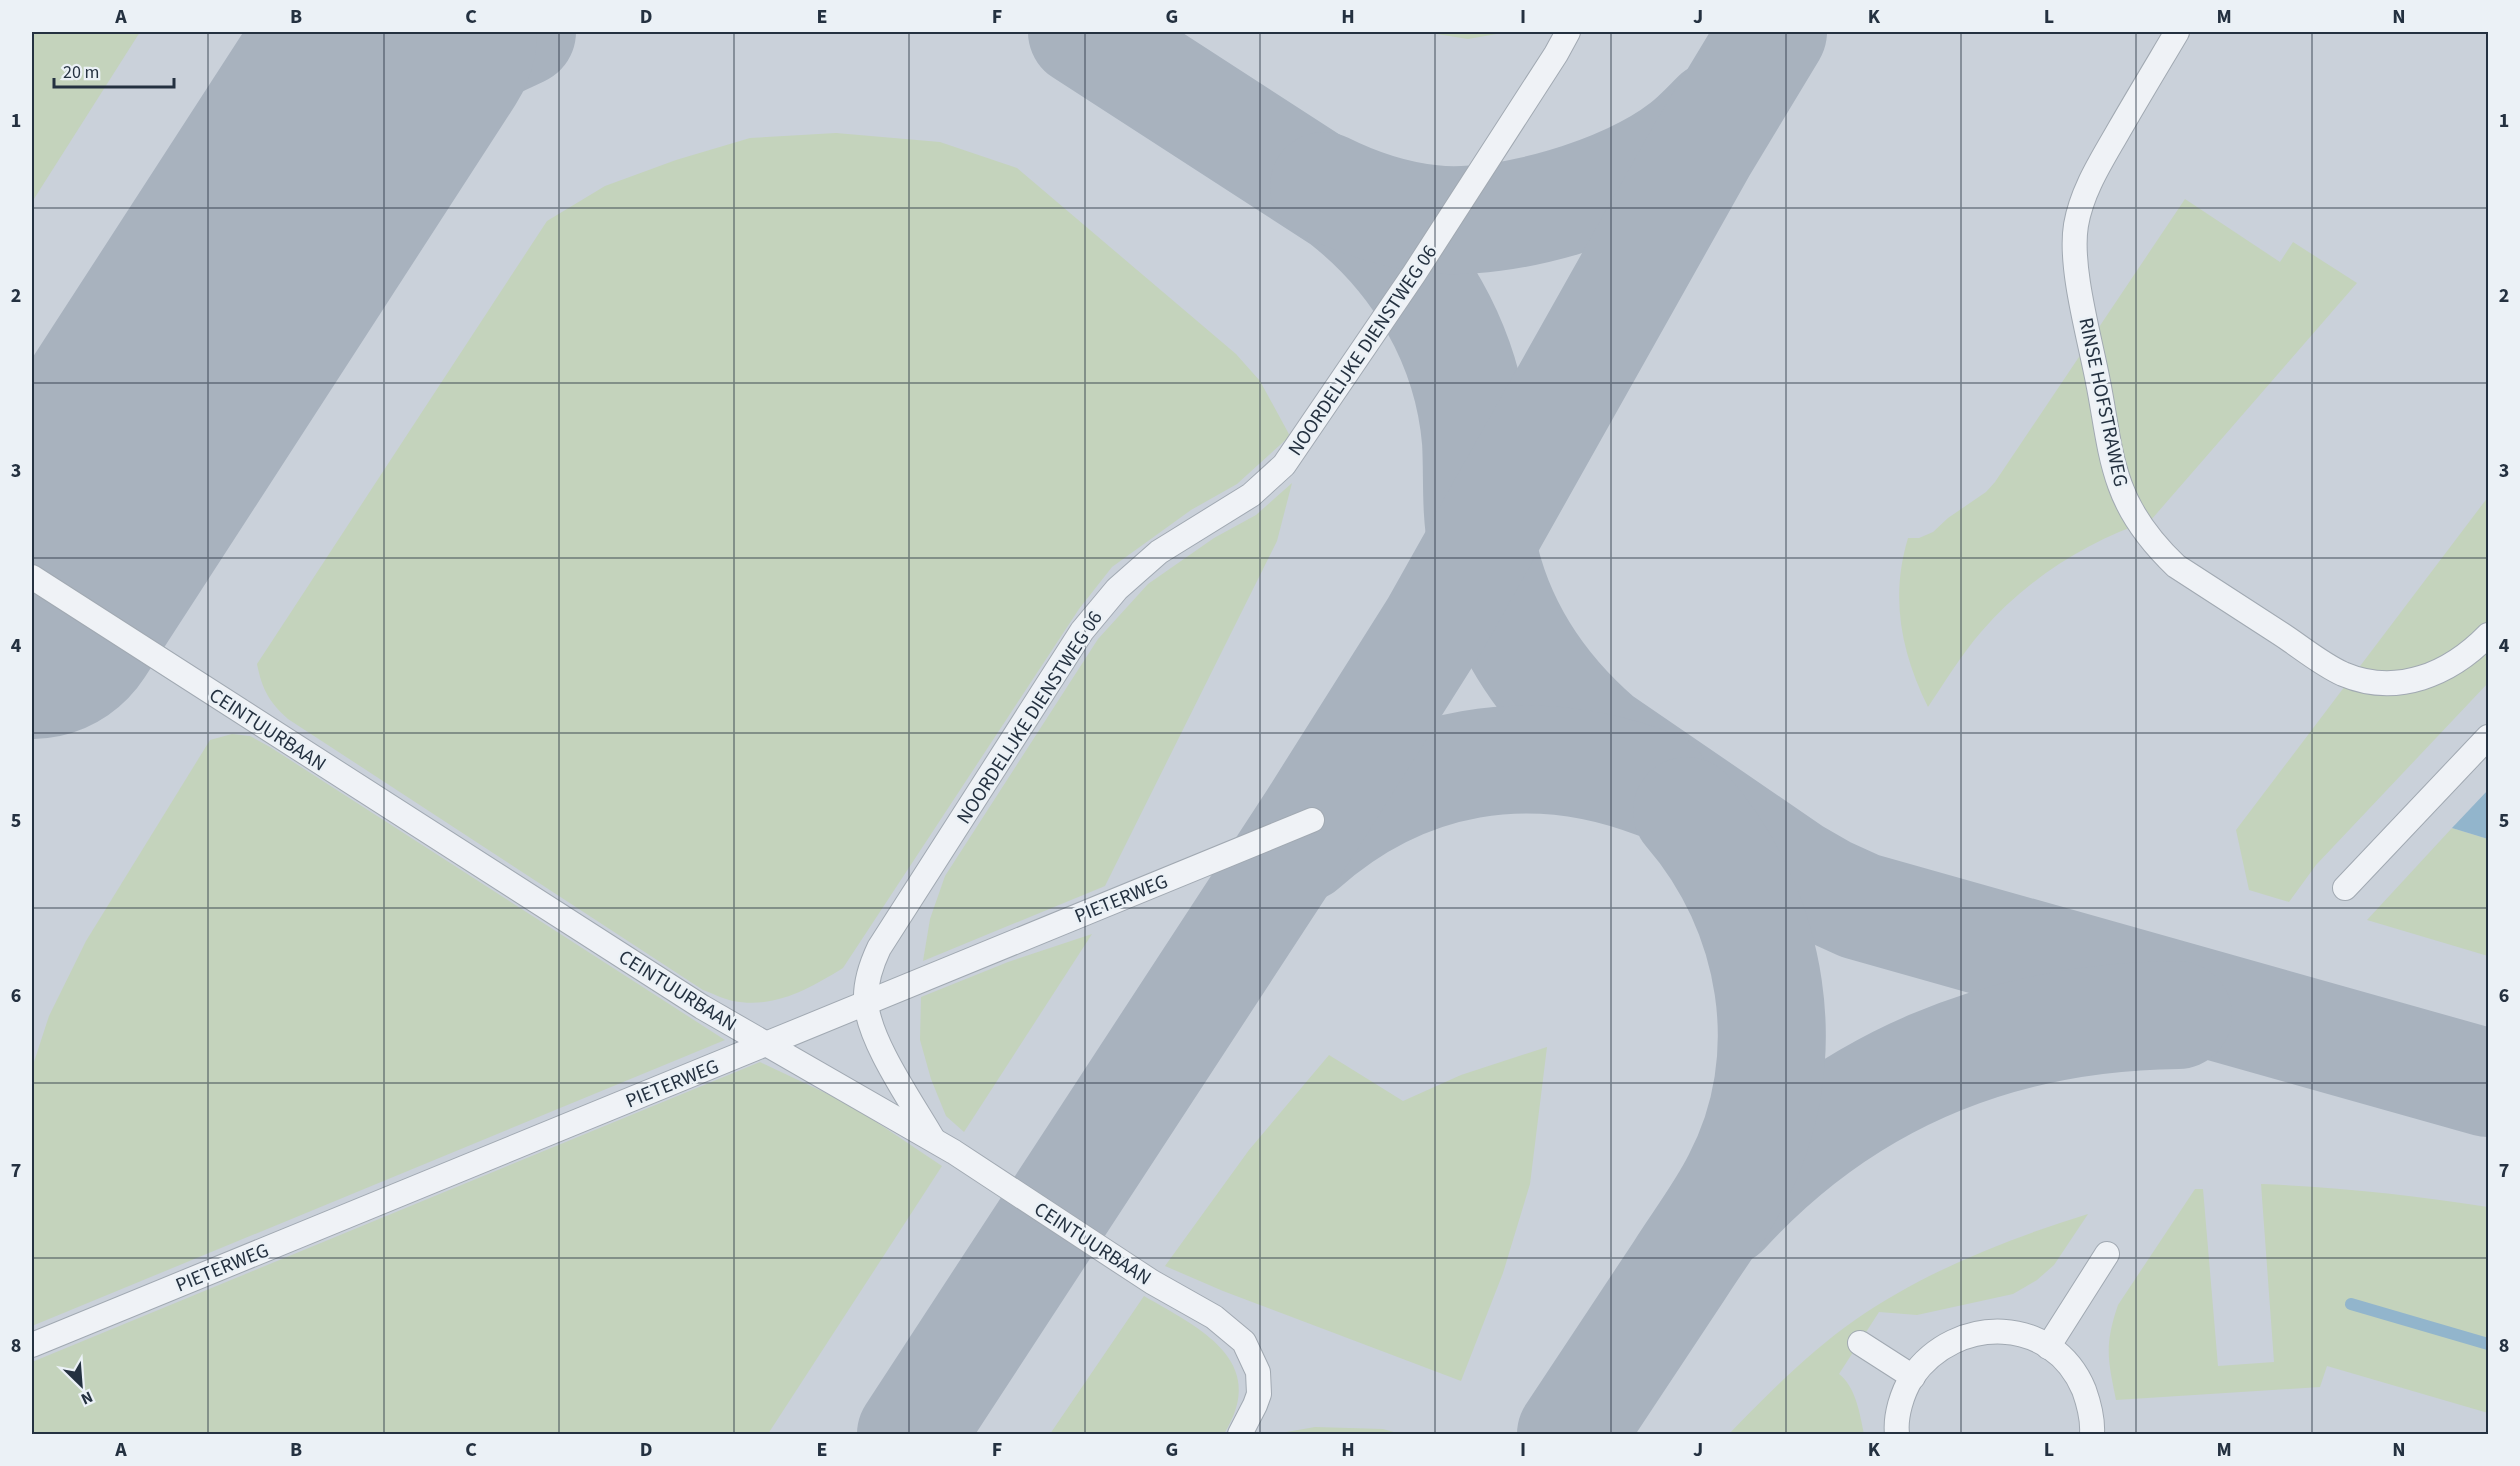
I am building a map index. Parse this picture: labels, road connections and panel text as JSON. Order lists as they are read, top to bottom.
{
  "streets": {
    "lane": [
      "NOORDELIJKE DIENSTWEG 06",
      "RINSE HOFSTRAWEG",
      "CEINTUURBAAN",
      "PIETERWEG"
    ]
  },
  "crossings": [
    ["NOORDELIJKE DIENSTWEG 06", "CEINTUURBAAN"],
    ["NOORDELIJKE DIENSTWEG 06", "PIETERWEG"],
    ["CEINTUURBAAN", "PIETERWEG"]
  ],
  "scale_bar": "20 m",
  "north": "bottom right",
  "grid": {
    "columns": [
      "A",
      "B",
      "C",
      "D",
      "E",
      "F",
      "G",
      "H",
      "I",
      "J",
      "K",
      "L",
      "M",
      "N"
    ],
    "rows": [
      "1",
      "2",
      "3",
      "4",
      "5",
      "6",
      "7",
      "8"
    ]
  }
}
